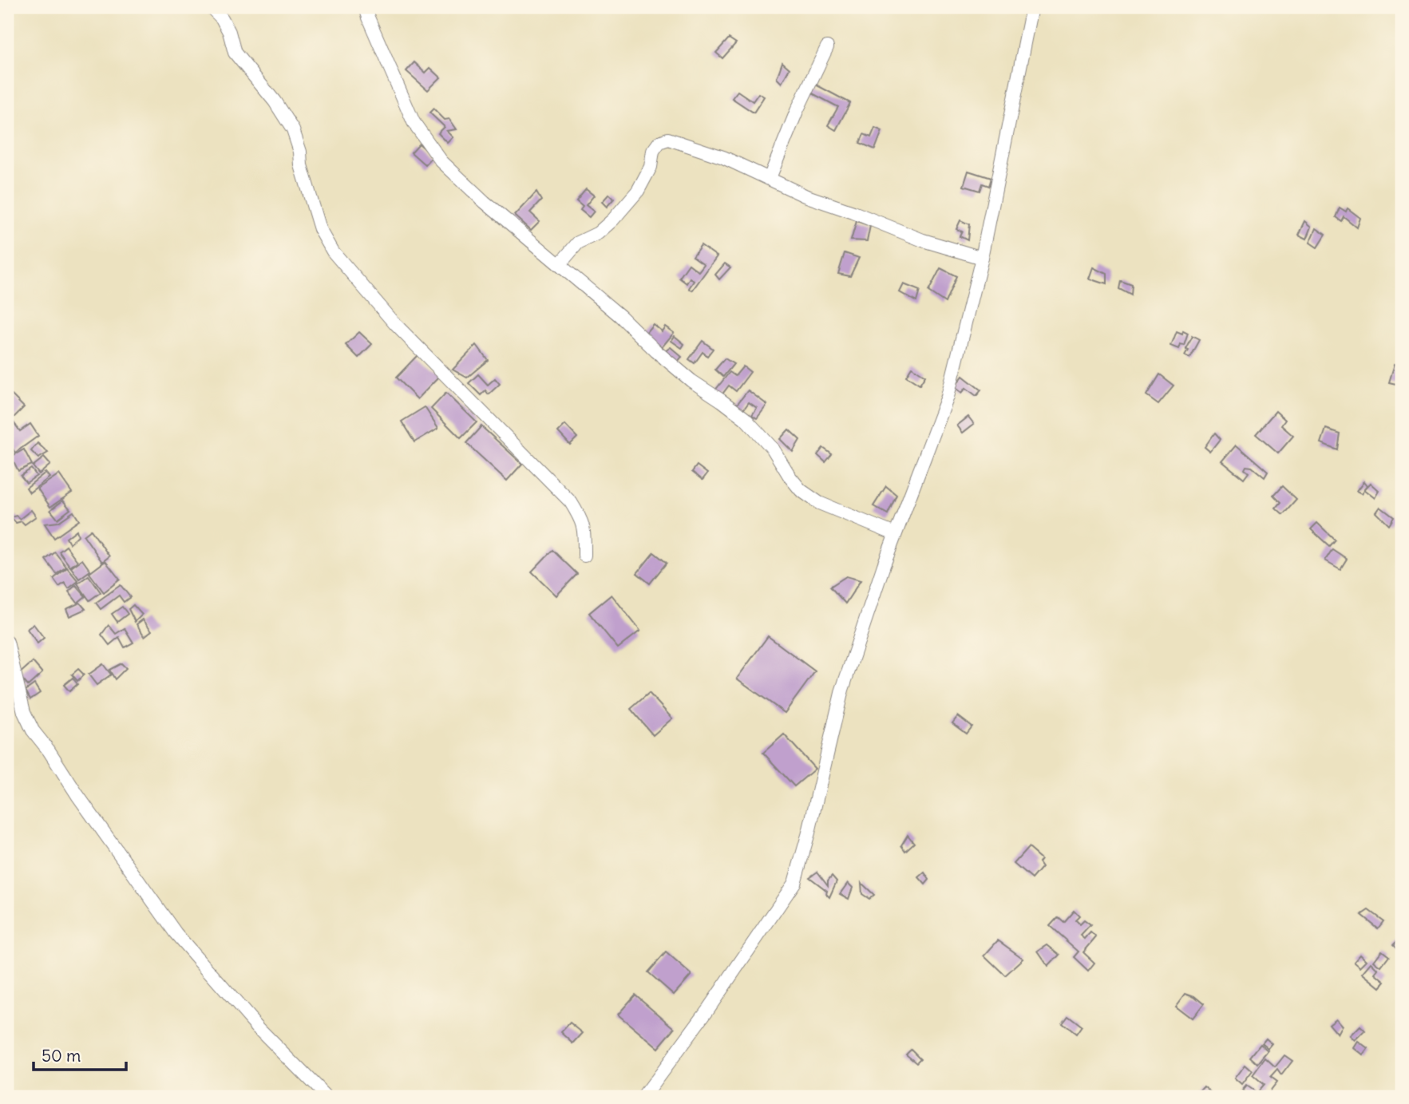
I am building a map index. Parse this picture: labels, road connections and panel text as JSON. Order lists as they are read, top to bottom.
{
  "scale_bar": "50 m"
}
